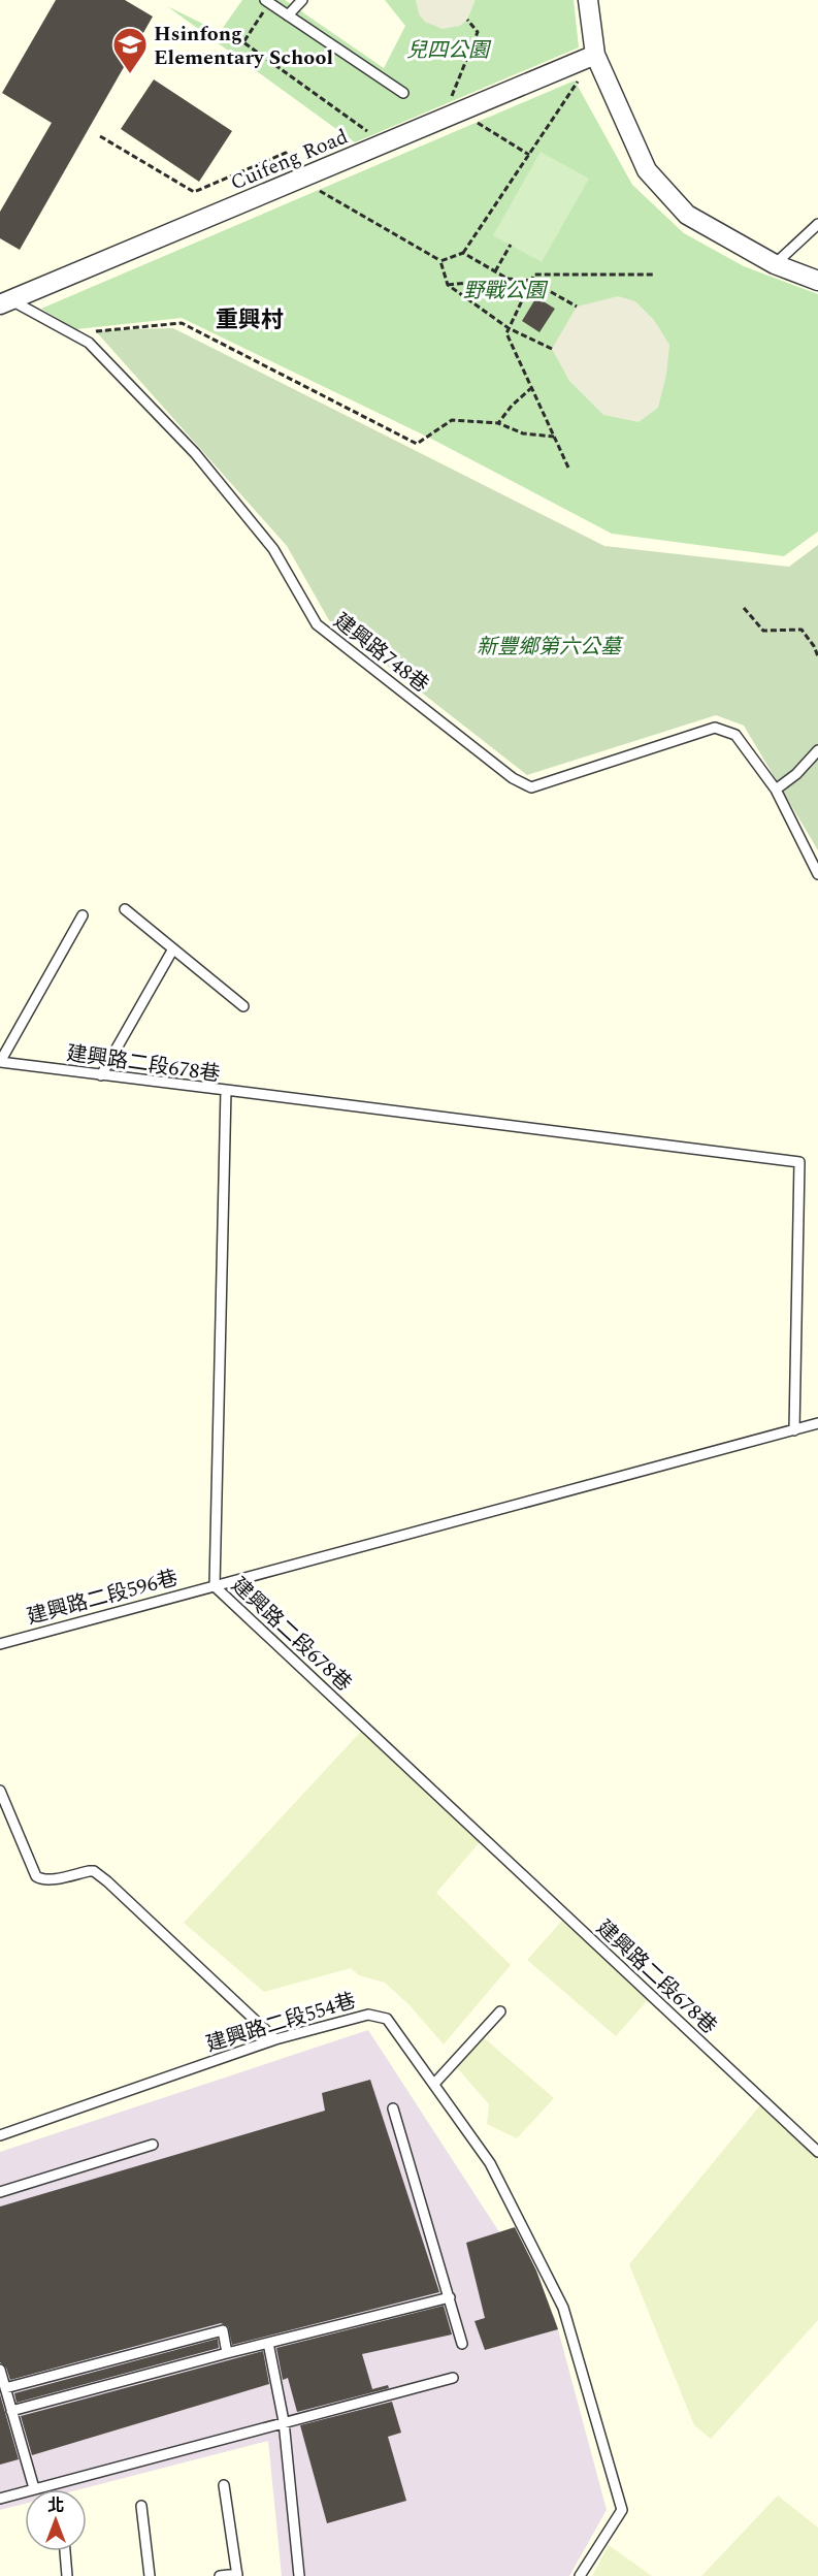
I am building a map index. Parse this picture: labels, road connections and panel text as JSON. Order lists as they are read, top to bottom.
{
  "streets": {
    "street": ["Cuifeng Road"],
    "lane": [
      "建興路748巷",
      "建興路二段678巷",
      "建興路二段596巷",
      "建興路二段554巷"
    ]
  },
  "crossings": [
    ["Cuifeng Road", "建興路748巷"],
    ["建興路二段678巷", "建興路二段596巷"]
  ],
  "districts": ["重興村"],
  "parks": ["兒四公園", "野戰公園", "新豐鄉第六公墓"],
  "places": {
    "school or university": ["Hsinfong Elementary School"]
  },
  "north": "top"
}
